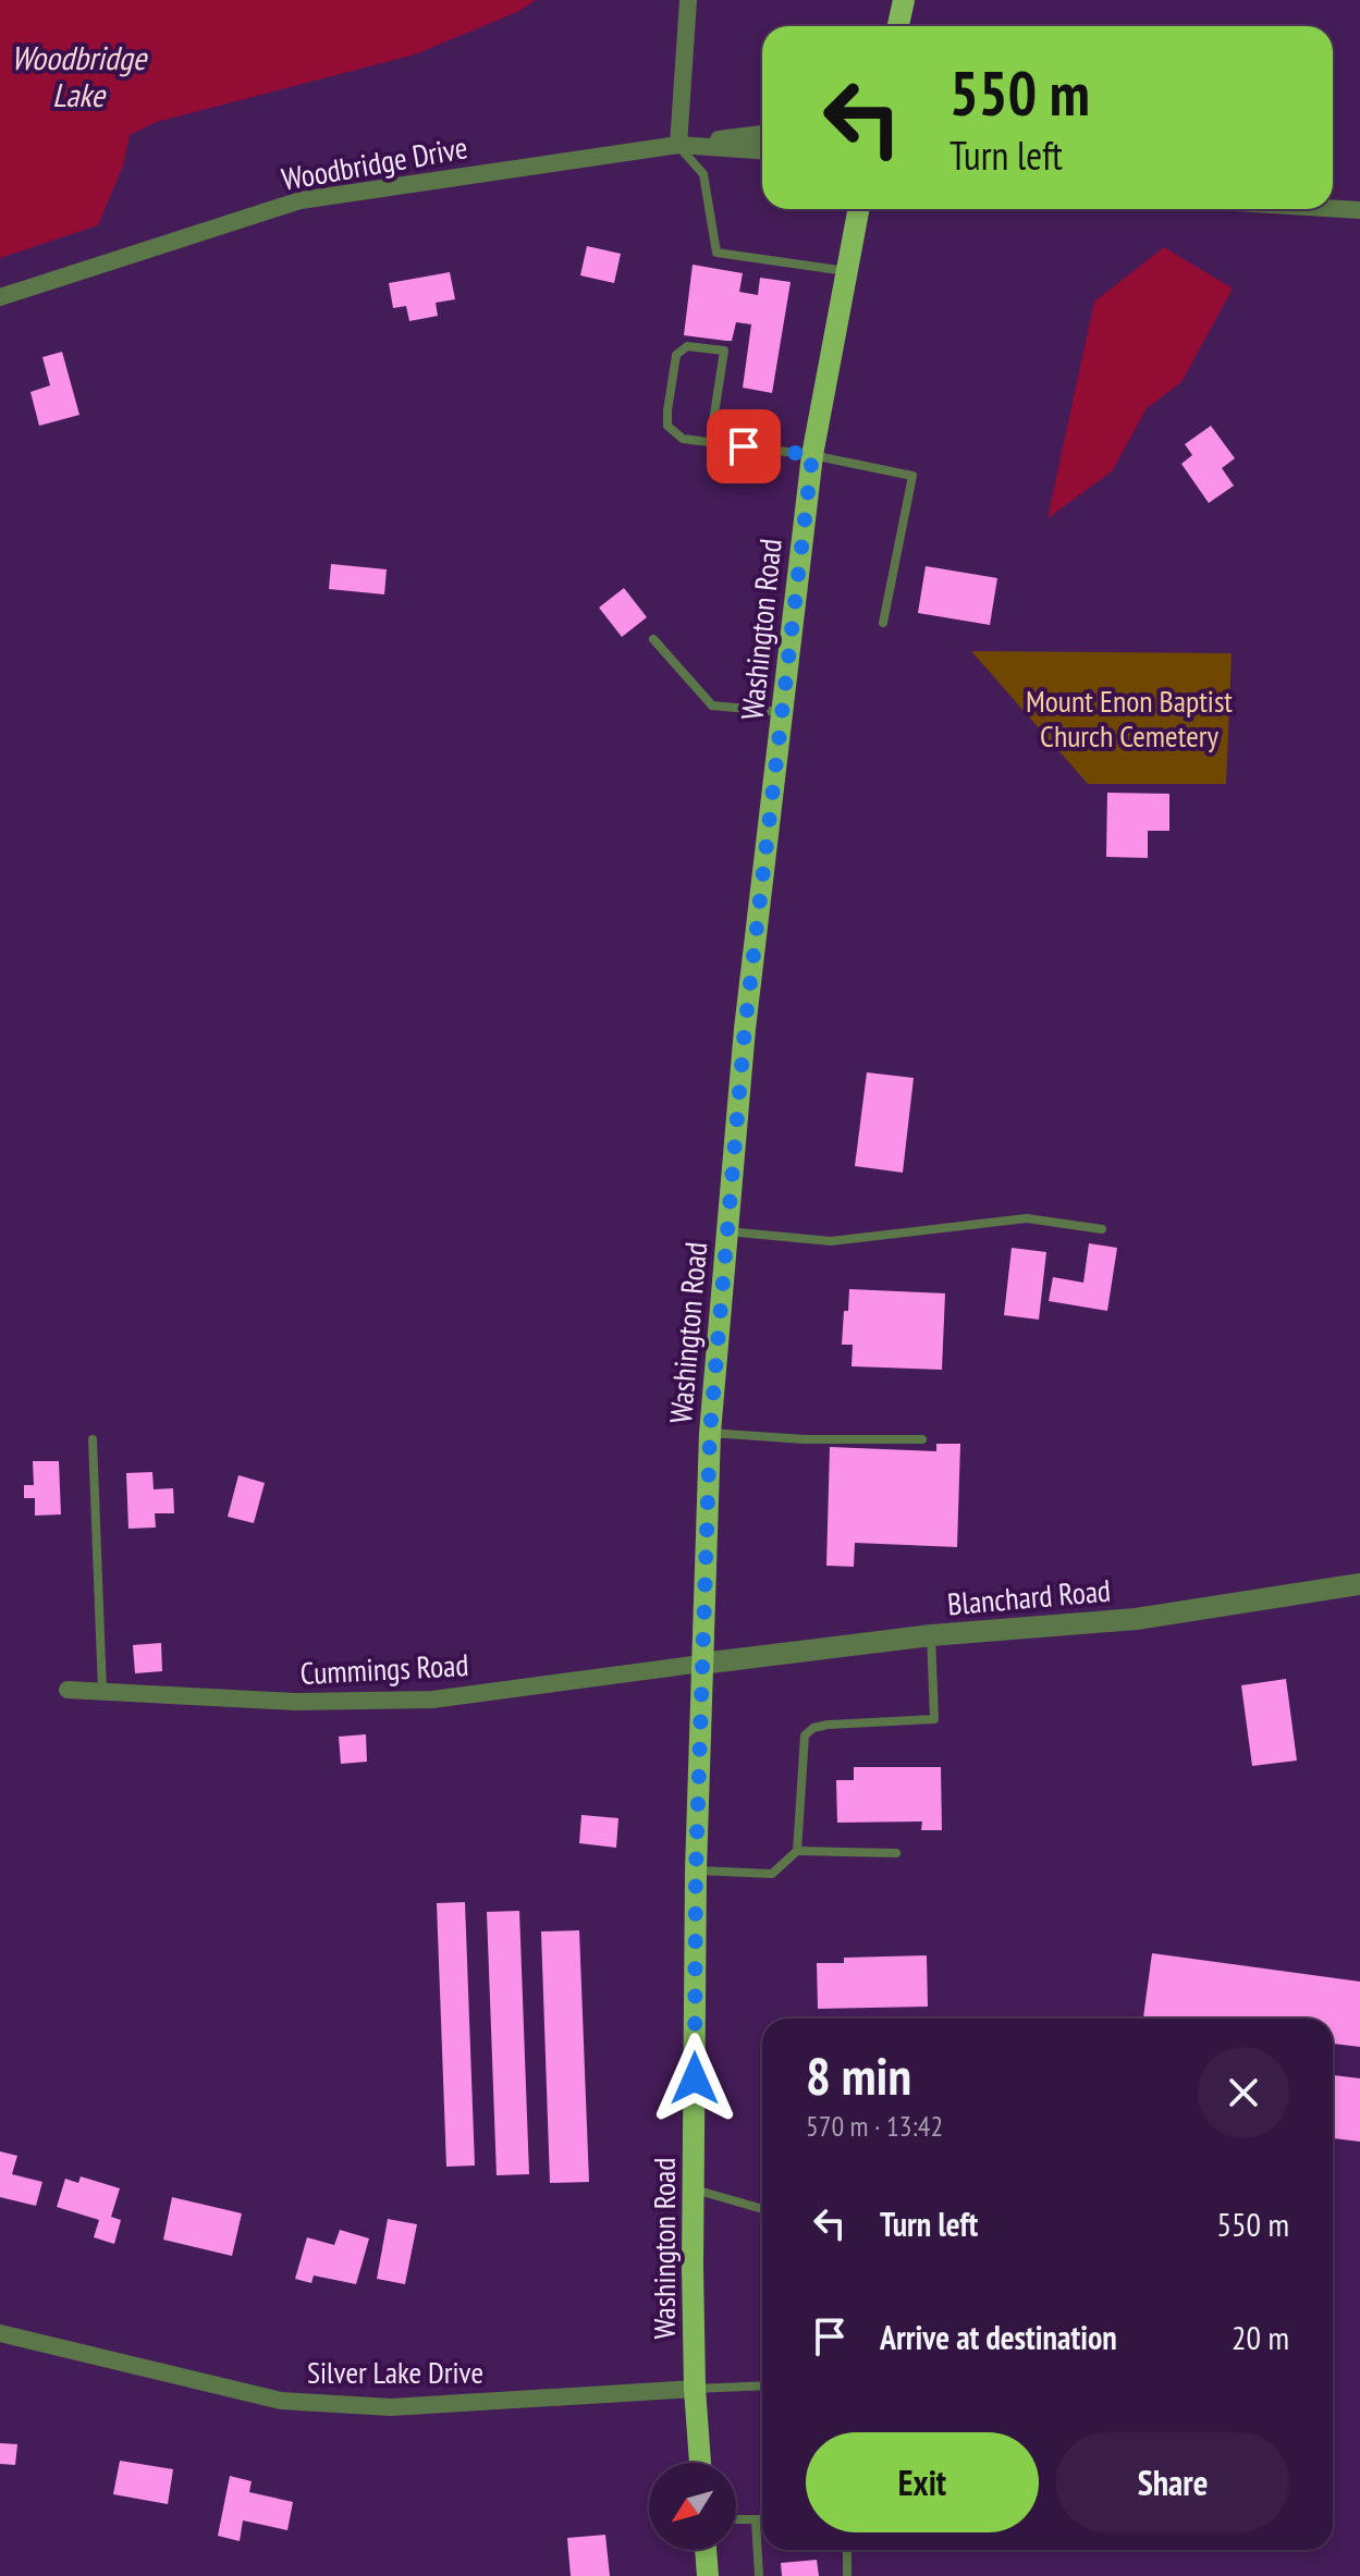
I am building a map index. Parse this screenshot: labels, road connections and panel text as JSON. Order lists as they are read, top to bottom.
{
  "streets": {
    "main road": ["Washington Road"],
    "street": [
      "Woodbridge Drive",
      "Blanchard Road",
      "Cummings Road",
      "Silver Lake Drive"
    ]
  },
  "crossings": [
    ["Washington Road", "Blanchard Road"],
    ["Washington Road", "Cummings Road"],
    ["Washington Road", "Silver Lake Drive"],
    ["Blanchard Road", "Cummings Road"]
  ],
  "water": ["Woodbridge Lake"],
  "parks": ["Mount Enon Baptist Church Cemetery"],
  "north": "bottom left",
  "page": {
    "turn": ["550 m", "Turn left"],
    "heading": ["8 min", "570 m · 13:42"],
    "list": [
      {
        "name": "Turn left",
        "value": "550 m"
      },
      {
        "name": "Arrive at destination",
        "value": "20 m"
      }
    ],
    "buttons": ["Exit", "Share"]
  }
}
